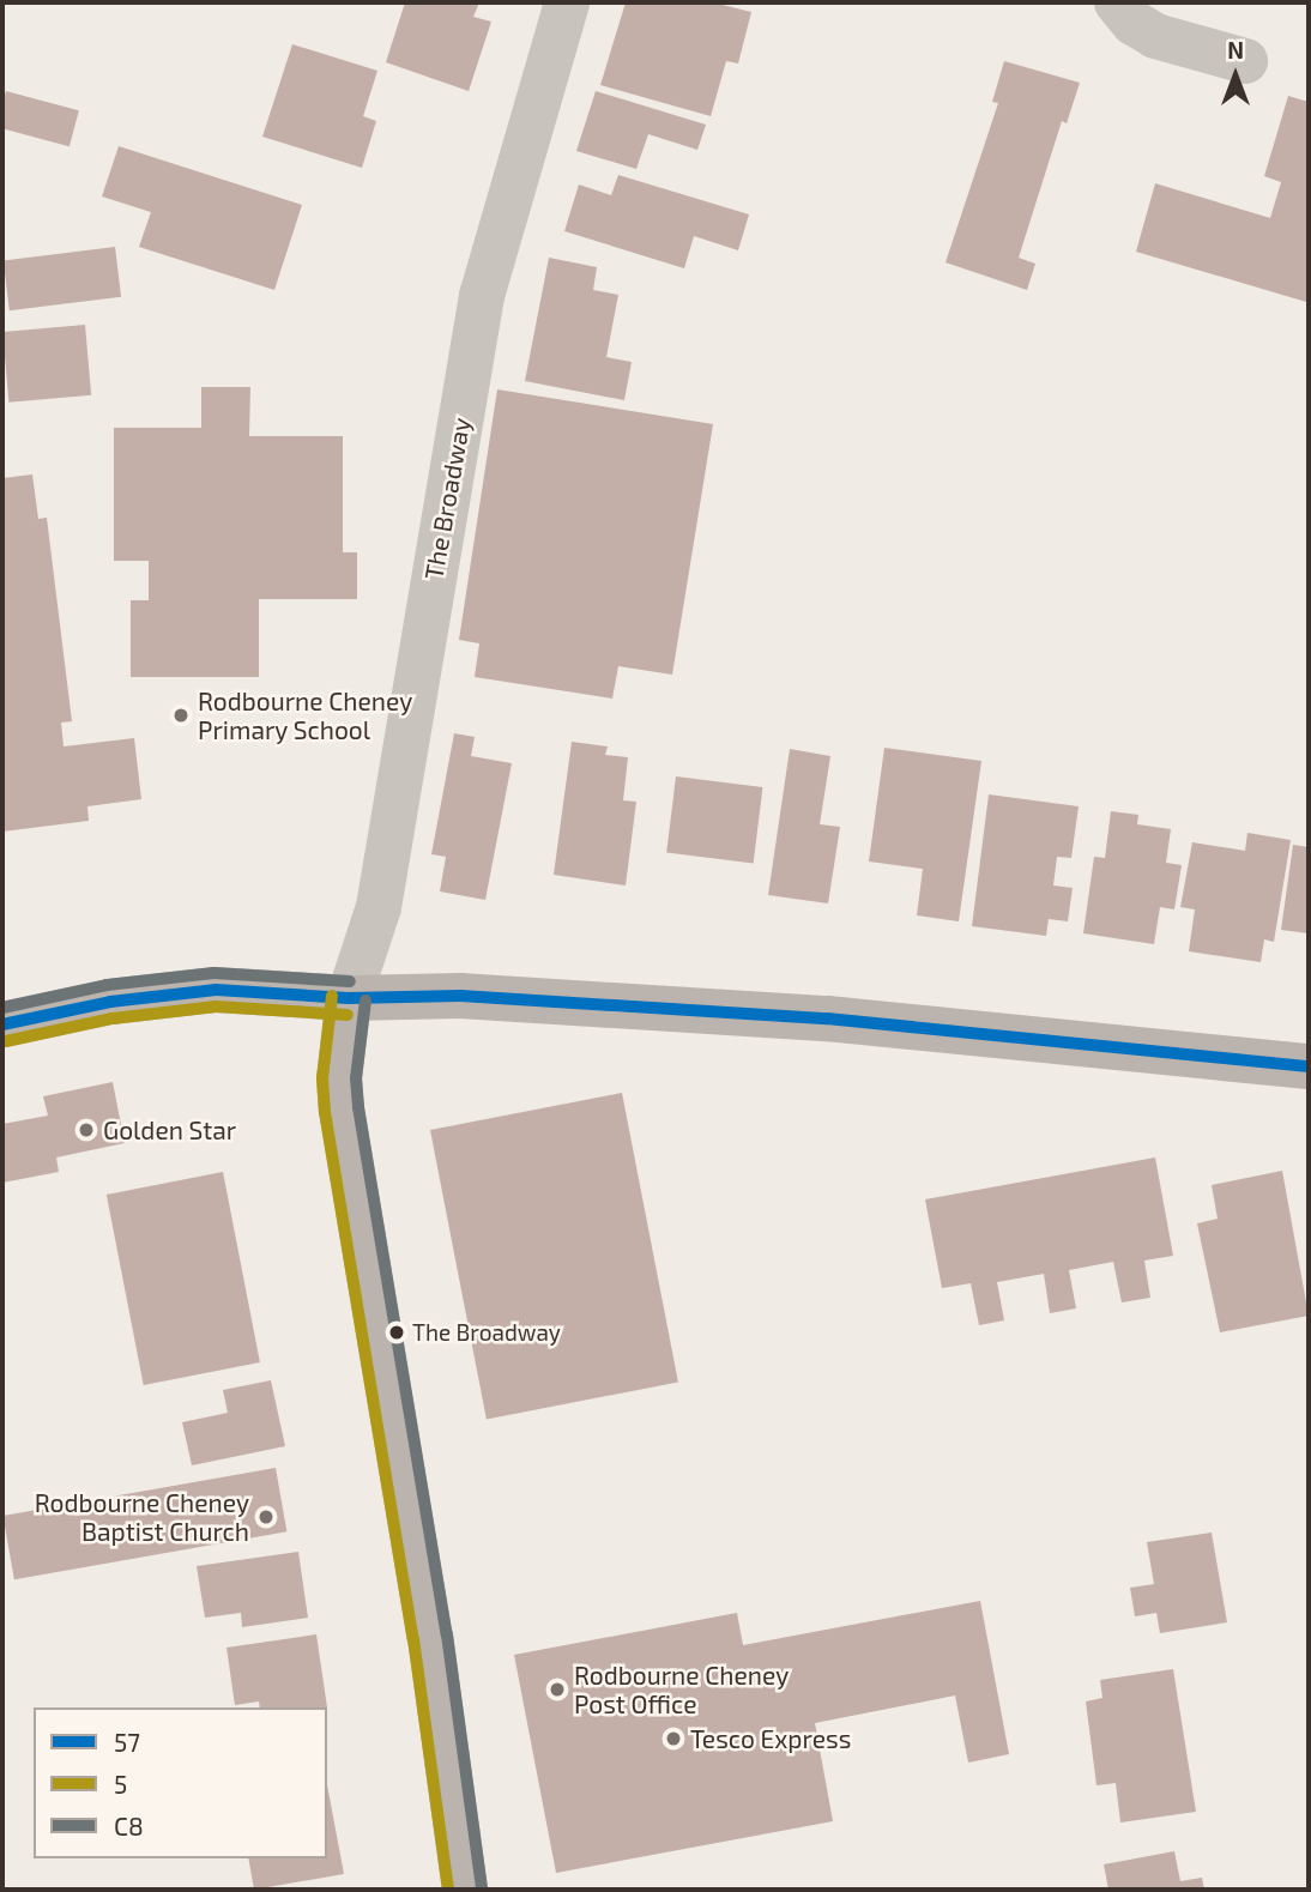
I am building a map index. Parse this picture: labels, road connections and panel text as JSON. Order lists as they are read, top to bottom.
{
  "streets": {
    "street": ["The Broadway"]
  },
  "places": [
    "Rodbourne Cheney Primary School",
    "Golden Star",
    "The Broadway",
    "Rodbourne Cheney Baptist Church",
    "Rodbourne Cheney Post Office",
    "Tesco Express"
  ],
  "lines": ["transit line C8", "transit line 57", "transit line 5"],
  "legend": ["57", "5", "C8"],
  "north": "top"
}
